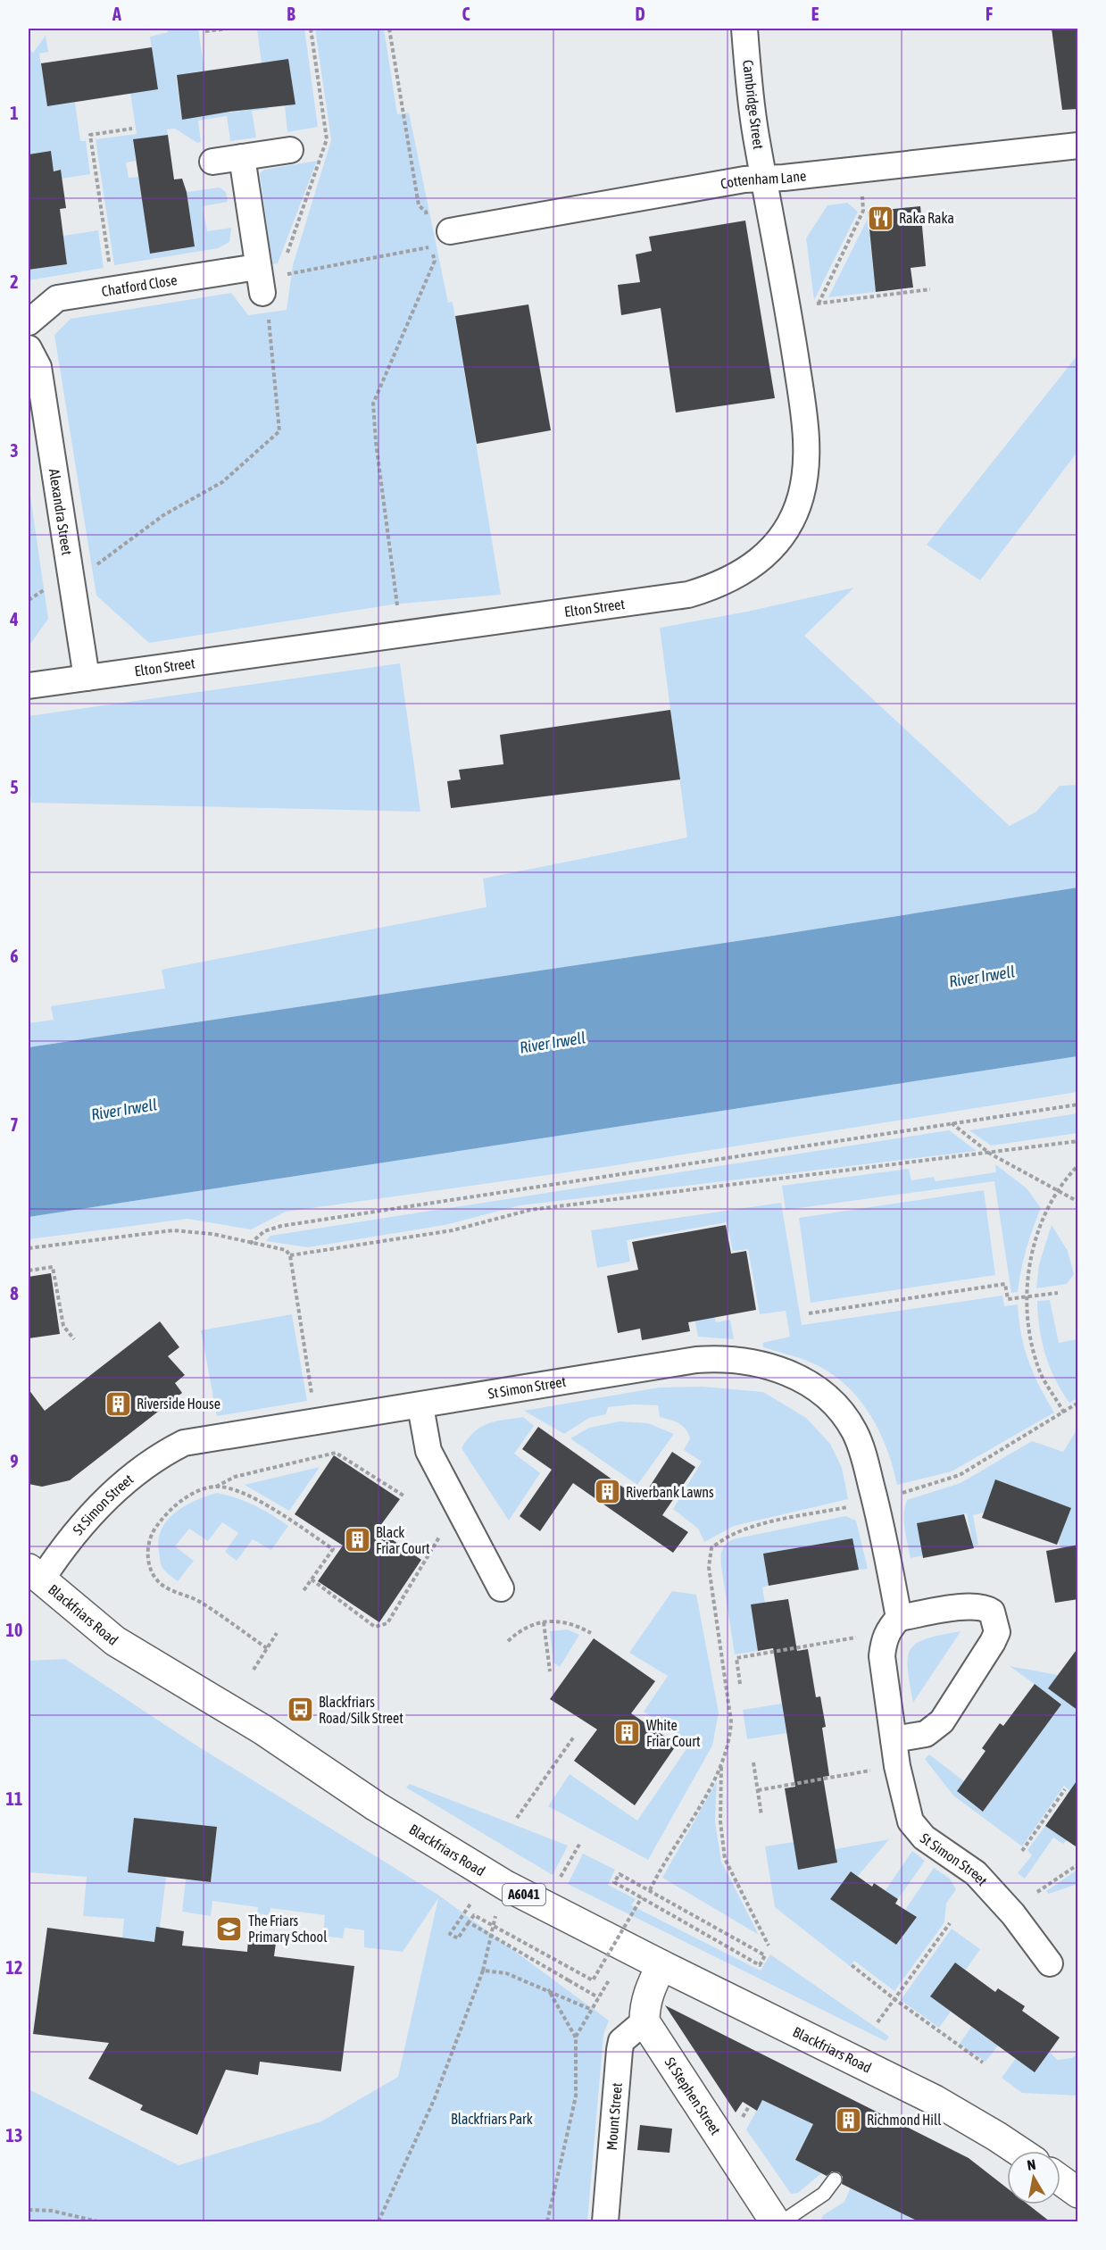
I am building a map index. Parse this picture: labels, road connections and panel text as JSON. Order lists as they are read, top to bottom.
{
  "streets": {
    "main road": ["Blackfriars Road", "A6041", "St Stephen Street"],
    "street": [
      "Cambridge Street",
      "Cottenham Lane",
      "Chatford Close",
      "Alexandra Street",
      "Elton Street",
      "St Simon Street",
      "Mount Street"
    ]
  },
  "crossings": [
    ["Cambridge Street", "Cottenham Lane"],
    ["Cambridge Street", "Elton Street"],
    ["Cottenham Lane", "Elton Street"],
    ["Alexandra Street", "Elton Street"],
    ["St Simon Street", "Blackfriars Road"],
    ["St Stephen Street", "Mount Street"]
  ],
  "water": ["River Irwell"],
  "parks": ["Blackfriars Park"],
  "places": {
    "restaurant": ["Raka Raka"],
    "building": [
      "Riverside House",
      "Riverbank Lawns",
      "Black Friar Court",
      "White Friar Court",
      "Richmond Hill"
    ],
    "bus stop": ["Blackfriars Road/Silk Street"],
    "school or university": ["The Friars Primary School"]
  },
  "north": "top",
  "grid": {
    "columns": [
      "A",
      "B",
      "C",
      "D",
      "E",
      "F"
    ],
    "rows": [
      "1",
      "2",
      "3",
      "4",
      "5",
      "6",
      "7",
      "8",
      "9",
      "10",
      "11",
      "12",
      "13"
    ]
  }
}
